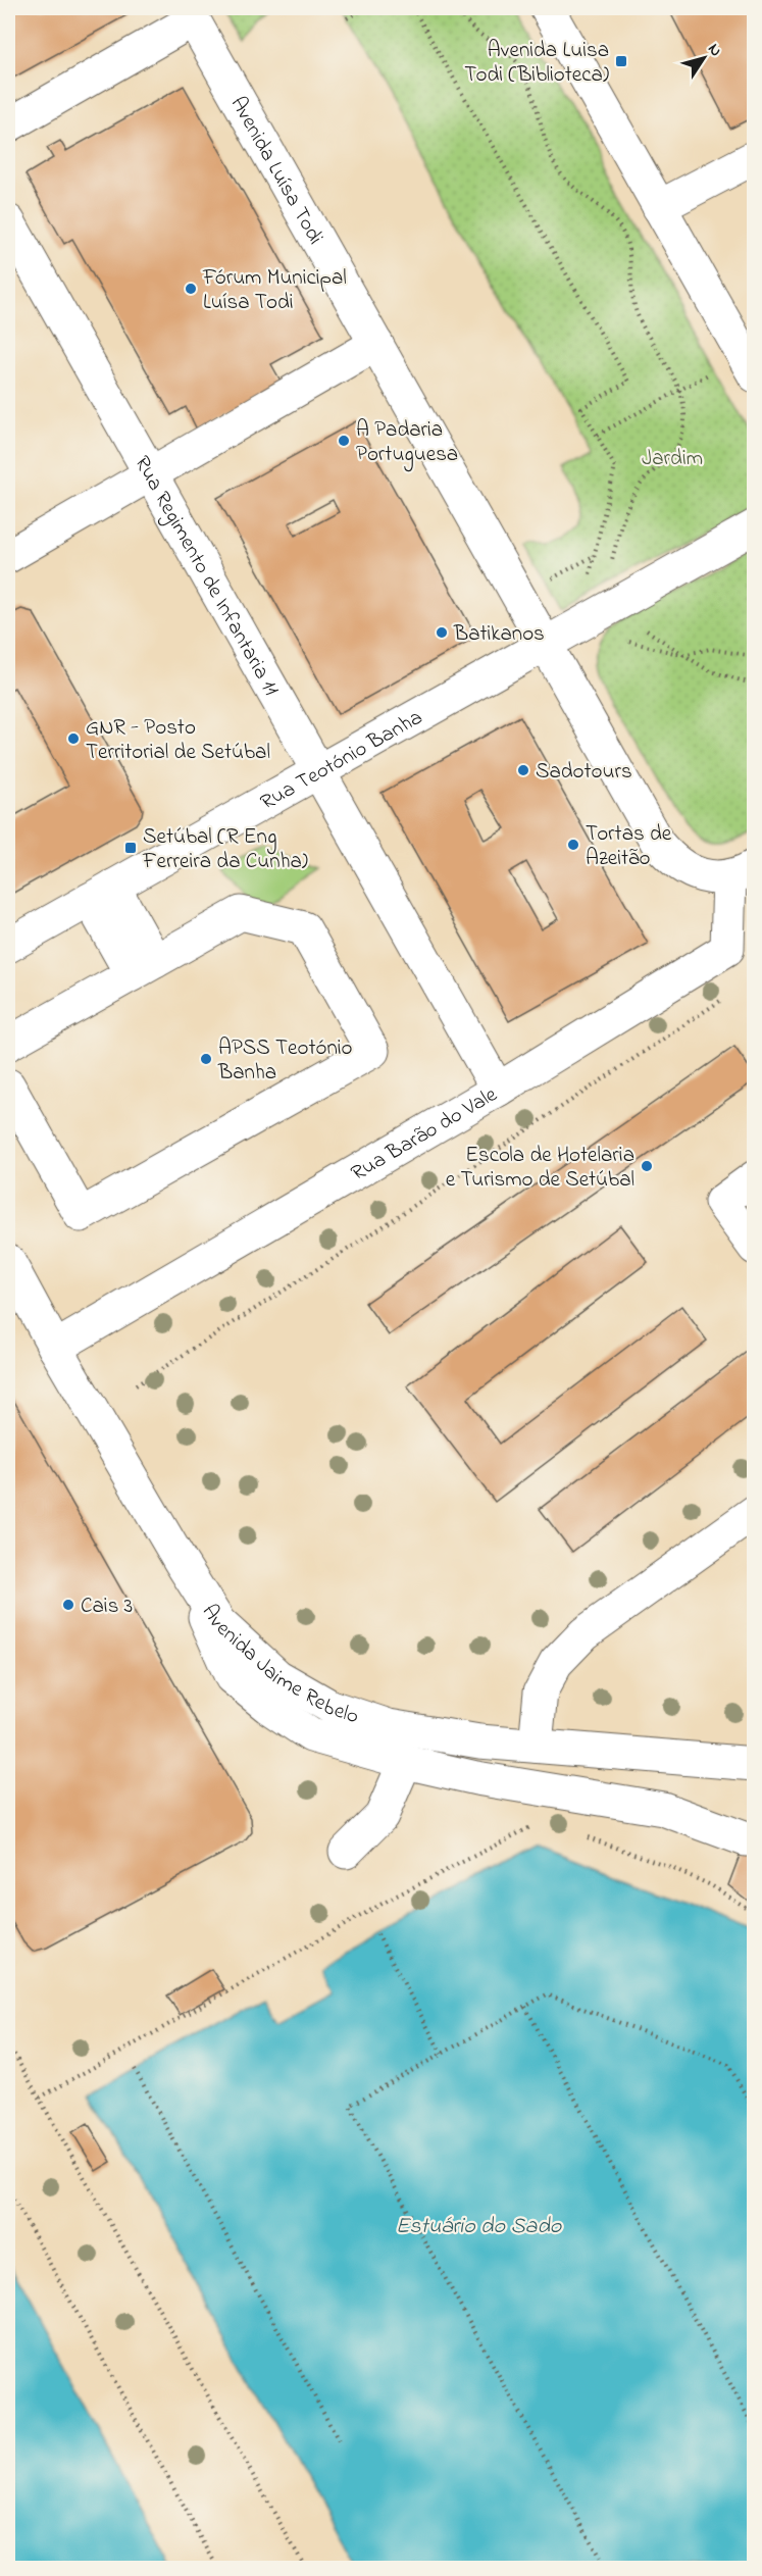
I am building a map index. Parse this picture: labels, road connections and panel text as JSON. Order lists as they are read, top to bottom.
{
  "streets": {
    "street": [
      "Avenida Luísa Todi",
      "Rua Regimento de Infantaria 11",
      "Rua Teotónio Banha",
      "Rua Barão do Vale",
      "Avenida Jaime Rebelo"
    ]
  },
  "crossings": [
    ["Avenida Luísa Todi", "Rua Teotónio Banha"],
    ["Avenida Luísa Todi", "Rua Barão do Vale"],
    ["Rua Regimento de Infantaria 11", "Rua Teotónio Banha"],
    ["Rua Regimento de Infantaria 11", "Rua Barão do Vale"],
    ["Rua Barão do Vale", "Avenida Jaime Rebelo"]
  ],
  "water": ["Estuário do Sado"],
  "parks": ["Jardim"],
  "places": {
    "transit": ["Avenida Luisa Todi (Biblioteca)", "Setúbal (R Eng Ferreira da Cunha)"],
    "other": [
      "Fórum Municipal Luísa Todi",
      "A Padaria Portuguesa",
      "Batikanos",
      "GNR - Posto Territorial de Setúbal",
      "Sadotours",
      "Tortas de Azeitão",
      "APSS Teotónio Banha",
      "Escola de Hotelaria e Turismo de Setúbal",
      "Cais 3"
    ]
  },
  "north": "top right"
}
